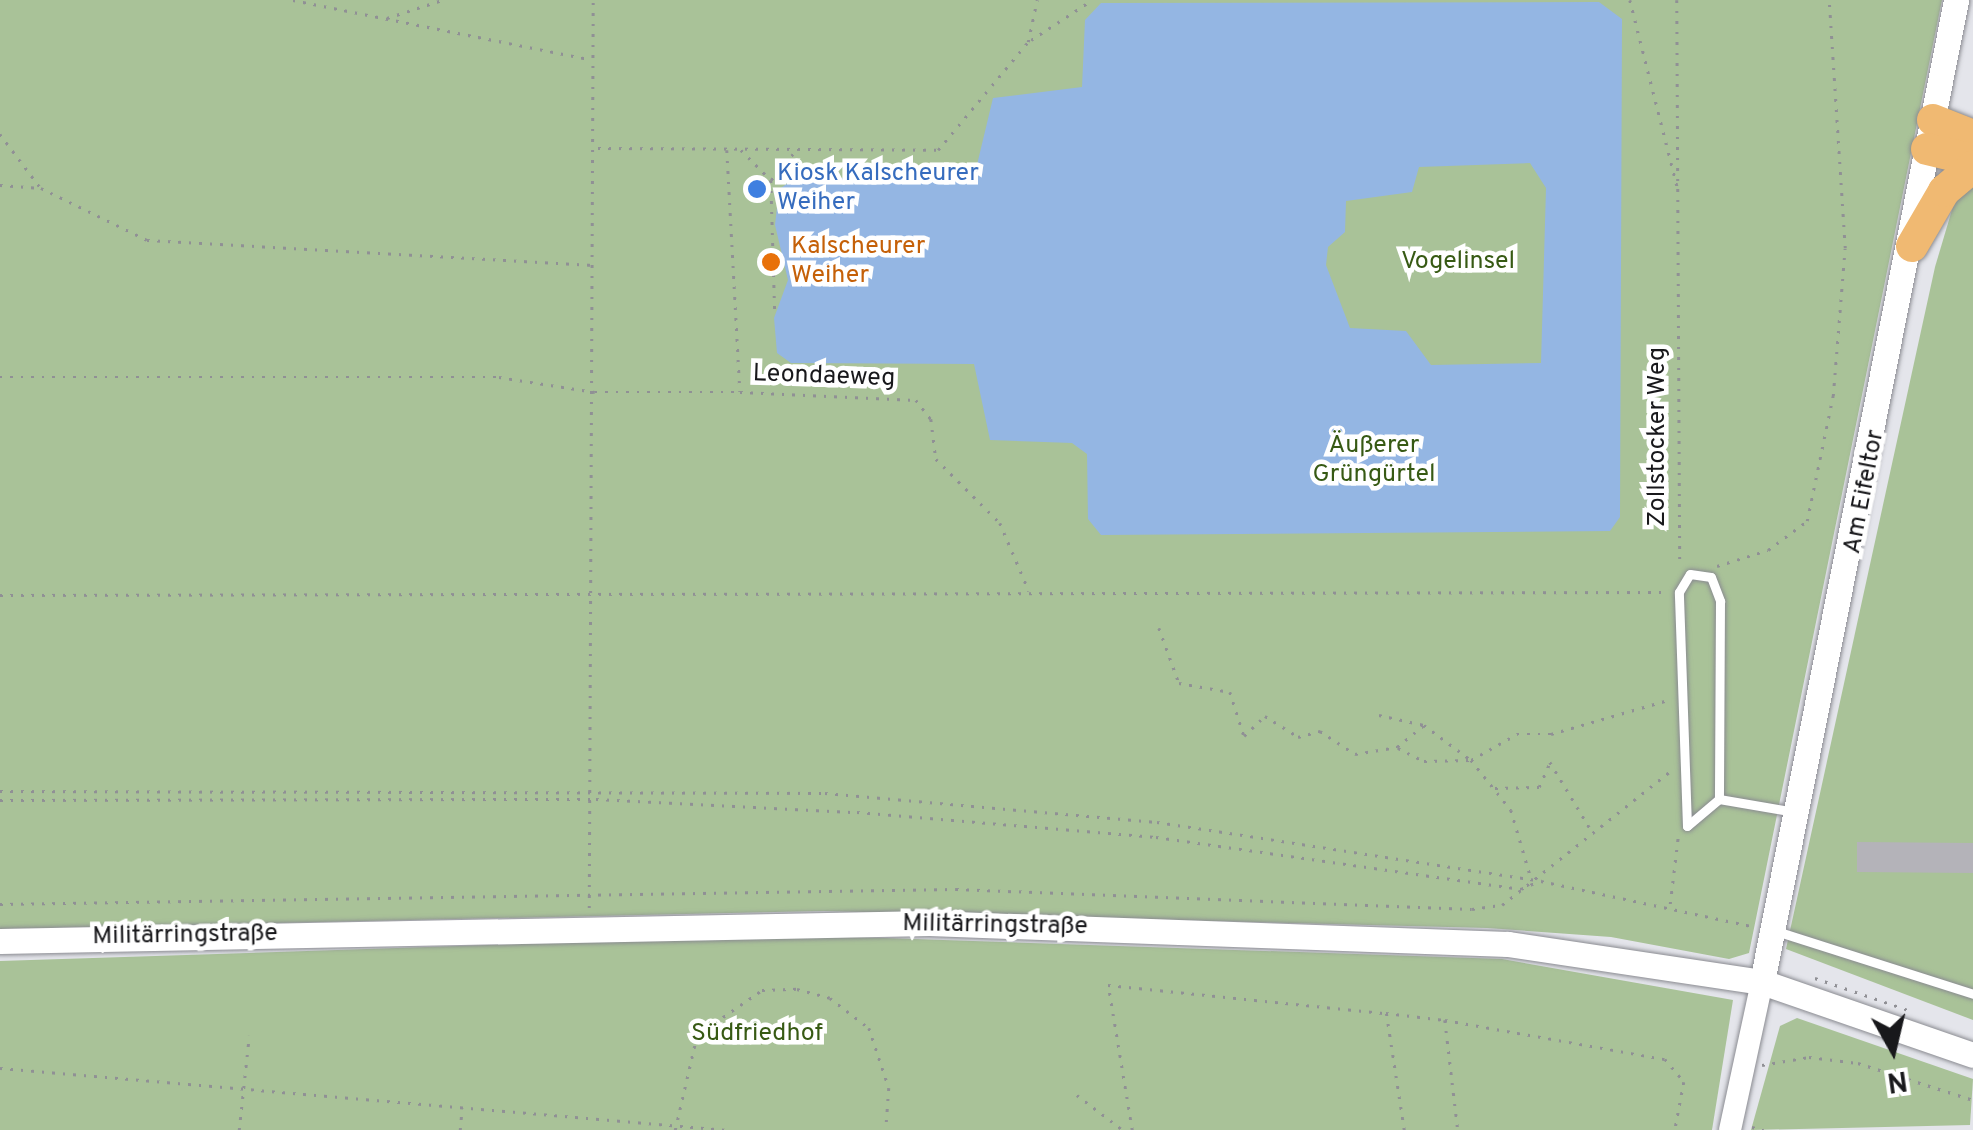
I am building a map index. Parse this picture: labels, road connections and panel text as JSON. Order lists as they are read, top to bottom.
{
  "streets": {
    "main road": ["Am Eifeltor", "Militärringstraße"],
    "path": ["Leondaeweg", "Zollstocker Weg"]
  },
  "crossings": [
    ["Am Eifeltor", "Militärringstraße"]
  ],
  "parks": ["Vogelinsel", "Äußerer Grüngürtel", "Südfriedhof"],
  "places": ["Kiosk Kalscheurer Weiher", "Kalscheurer Weiher"],
  "north": "bottom"
}
